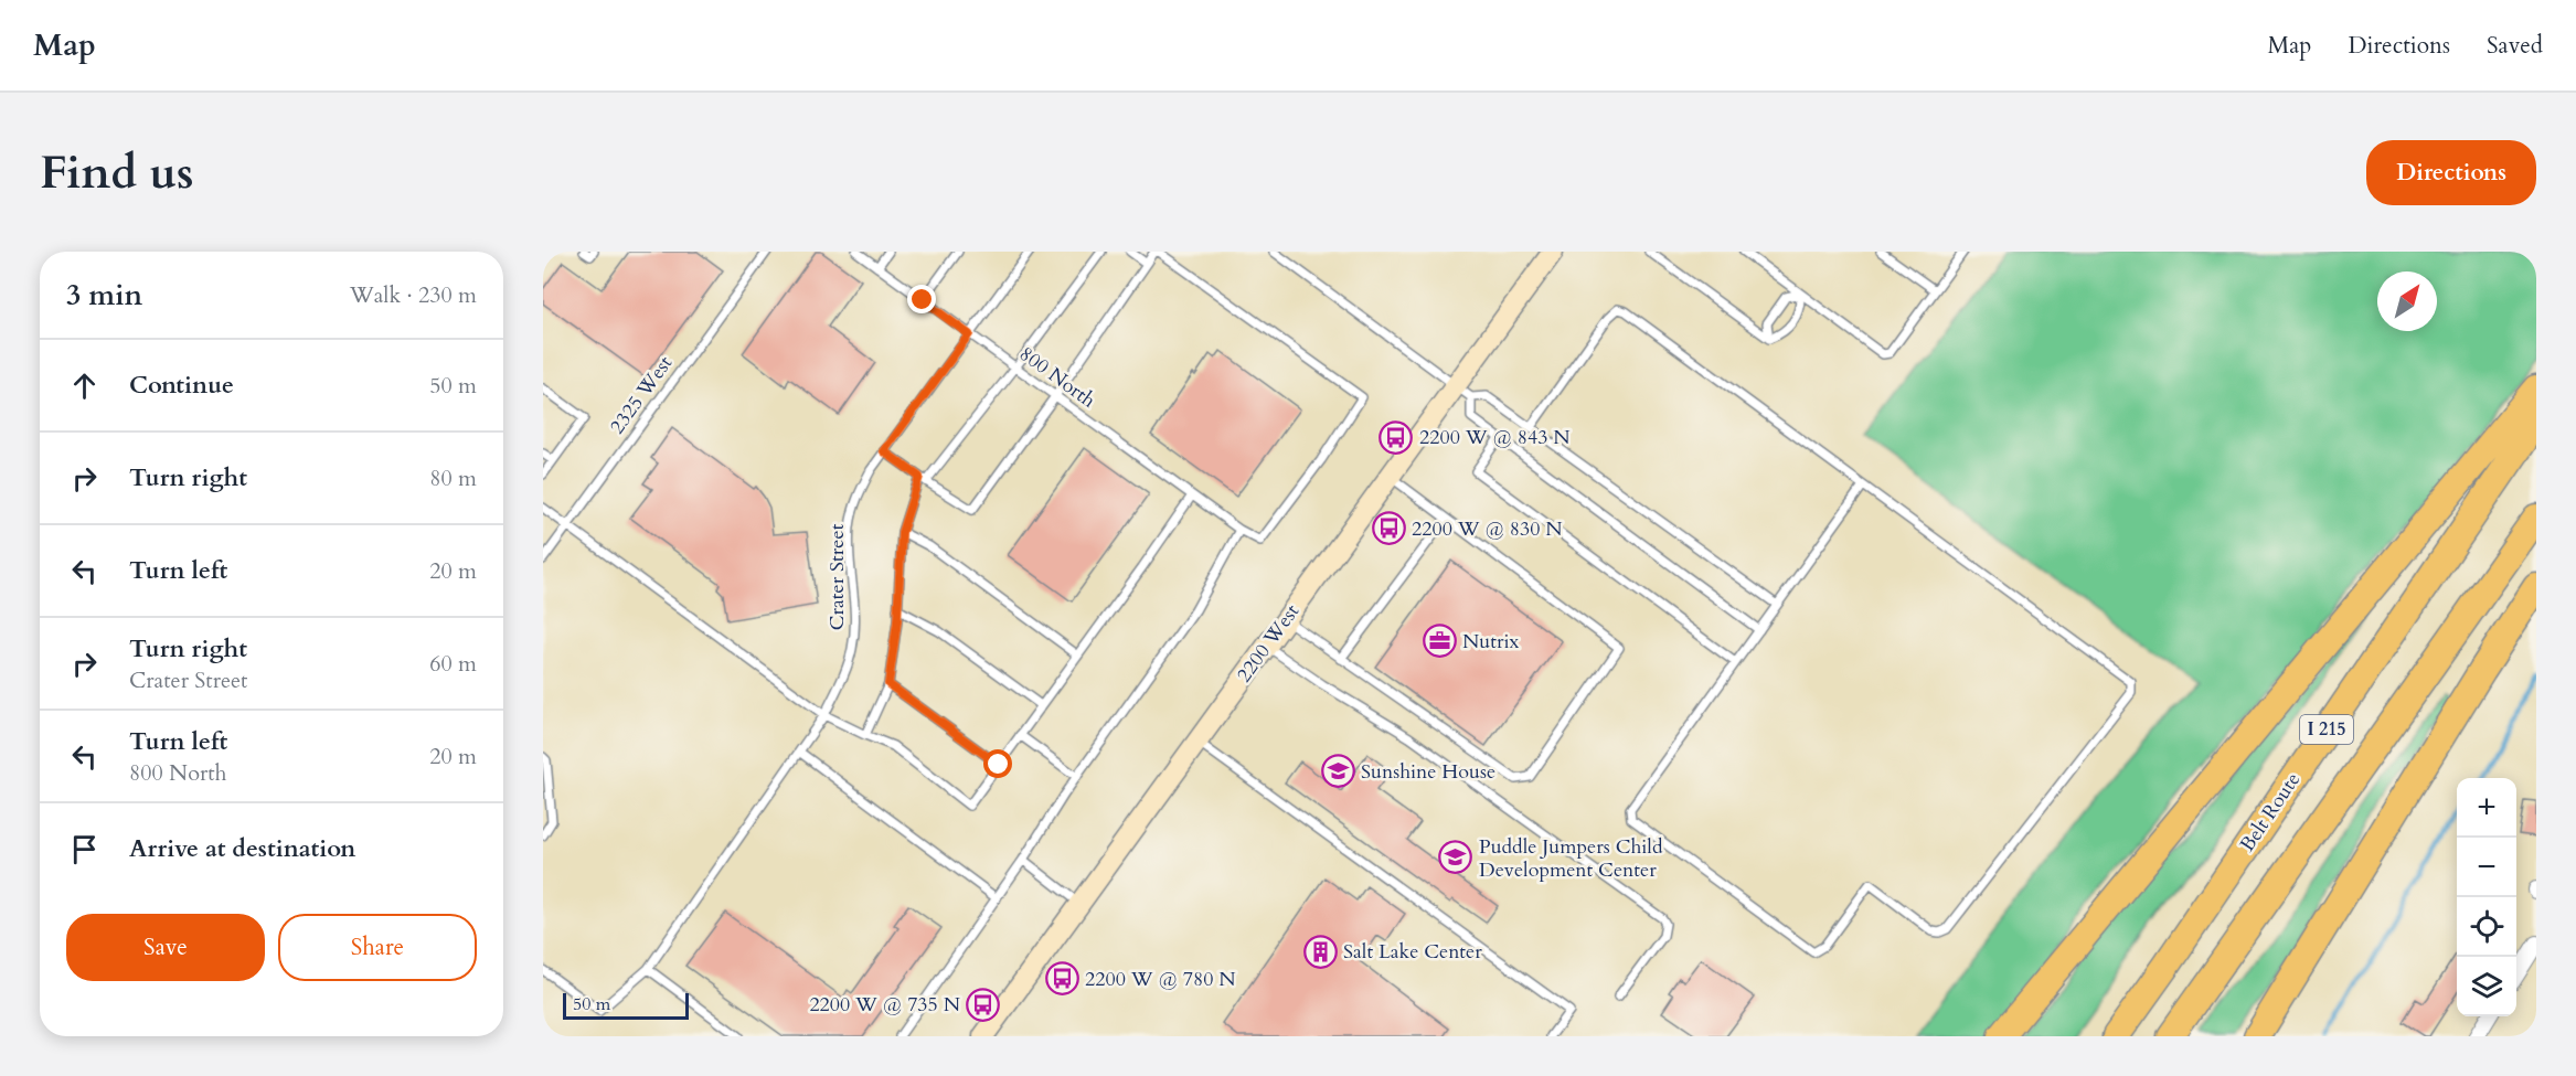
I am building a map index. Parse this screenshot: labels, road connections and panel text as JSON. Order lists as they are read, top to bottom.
{
  "streets": {
    "highway": ["I 215", "Belt Route"],
    "street": ["2200 West"],
    "lane": ["800 North", "2325 West", "Crater Street"]
  },
  "crossings": [
    ["800 North", "Crater Street"]
  ],
  "places": {
    "bus stop": [
      "2200 W @ 843 N",
      "2200 W @ 830 N",
      "2200 W @ 780 N",
      "2200 W @ 735 N"
    ],
    "office": ["Nutrix"],
    "school or university": ["Sunshine House", "Puddle Jumpers Child Development Center"],
    "building": ["Salt Lake Center"]
  },
  "scale_bar": "50 m",
  "north": "top right",
  "page": {
    "header": "Map",
    "nav": ["Map", "Directions", "Saved"],
    "buttons": [
      "Directions",
      ["Save", "Share"]
    ],
    "title": "Find us",
    "heading": ["3 min", "Walk · 230 m"],
    "list": [
      ["Continue", "50 m"],
      ["Turn right", "80 m"],
      ["Turn left", "20 m"],
      ["Turn right", "Crater Street", "60 m"],
      ["Turn left", "800 North", "20 m"],
      "Arrive at destination"
    ],
    "map_buttons": ["+", "−"],
    "scale": "50 m"
  }
}
